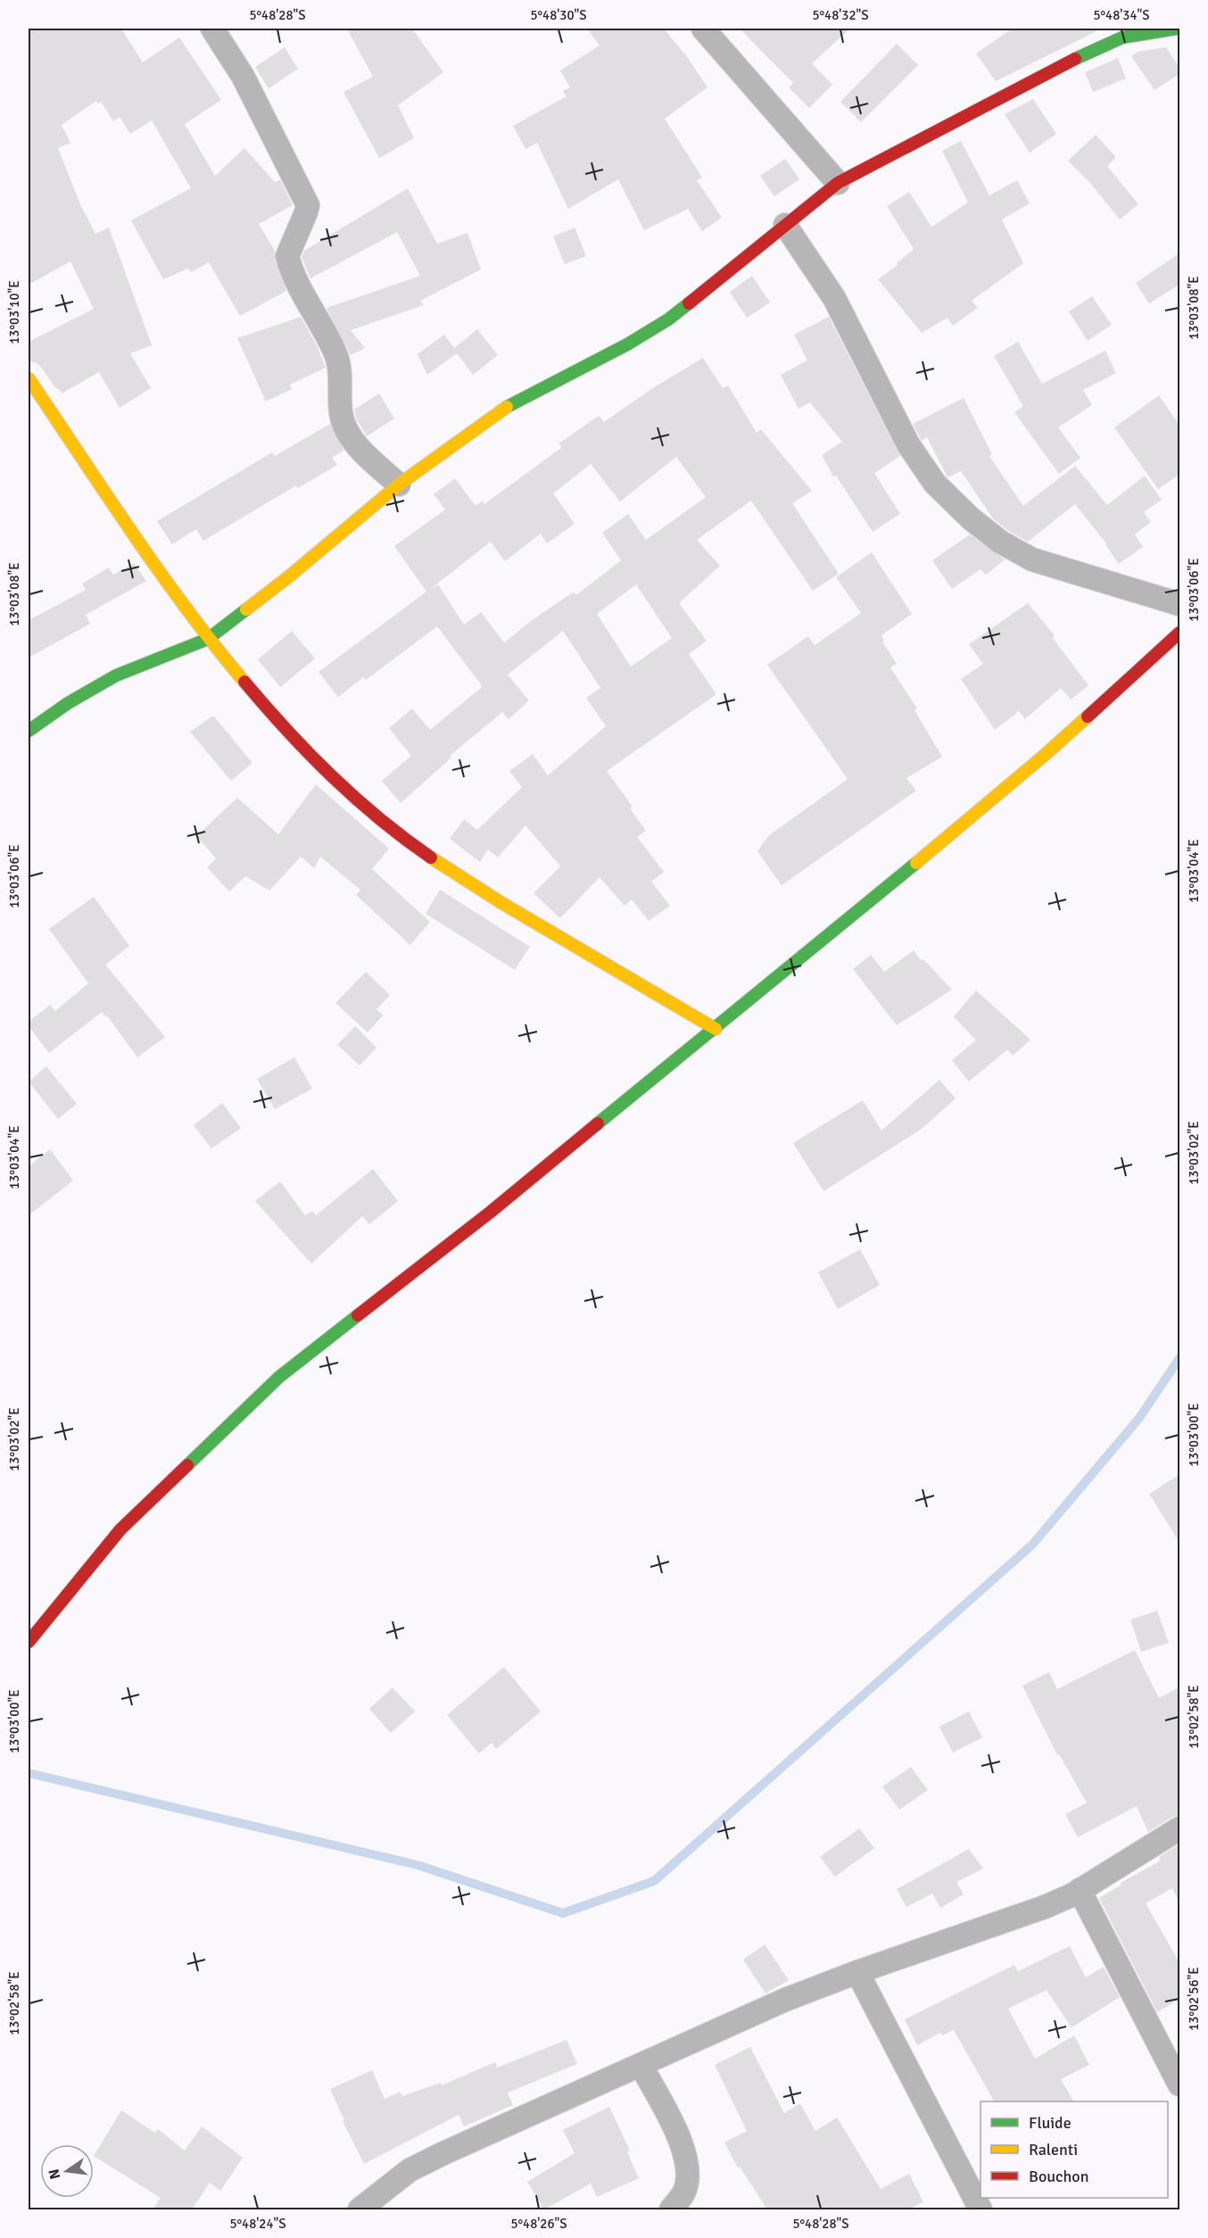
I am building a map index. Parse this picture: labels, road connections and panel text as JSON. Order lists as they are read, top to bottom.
{
  "legend": ["Fluide", "Ralenti", "Bouchon"],
  "north": "left",
  "coordinates": [
    "5°48'28\"S",
    "5°48'30\"S",
    "5°48'32\"S",
    "5°48'34\"S",
    "13°03'08\"E",
    "13°03'10\"E",
    "13°03'06\"E",
    "13°03'04\"E",
    "13°03'02\"E",
    "13°03'00\"E",
    "13°02'58\"E",
    "13°02'56\"E",
    "5°48'24\"S",
    "5°48'26\"S"
  ]
}
